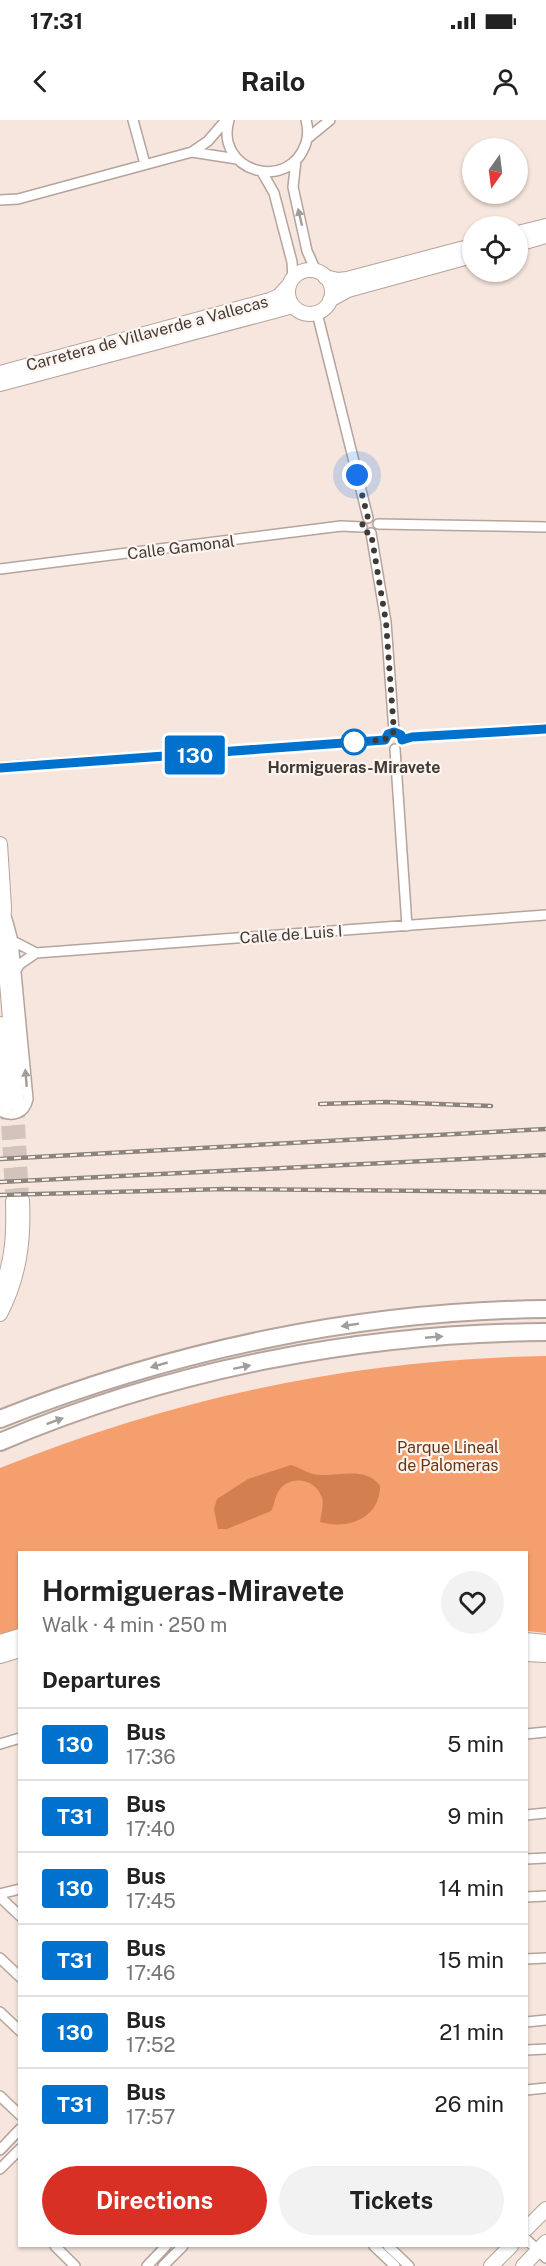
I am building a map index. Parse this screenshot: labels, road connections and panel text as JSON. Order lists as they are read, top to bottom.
{
  "streets": {
    "main road": ["Carretera de Villaverde a Vallecas"],
    "street": ["Calle Gamonal", "Calle de Luis I"]
  },
  "parks": ["Parque Lineal de Palomeras"],
  "places": ["Hormigueras-Miravete"],
  "lines": ["bus line 130"],
  "north": "bottom",
  "page": {
    "status": "17:31",
    "header": "Railo",
    "on_map": "130",
    "heading": [
      ["Hormigueras-Miravete", "Walk · 4 min · 250 m"],
      "Departures"
    ],
    "list": [
      {
        "mark": "130",
        "name": "Bus",
        "note": "17:36",
        "value": "5 min"
      },
      {
        "mark": "T31",
        "name": "Bus",
        "note": "17:40",
        "value": "9 min"
      },
      {
        "mark": "130",
        "name": "Bus",
        "note": "17:45",
        "value": "14 min"
      },
      {
        "mark": "T31",
        "name": "Bus",
        "note": "17:46",
        "value": "15 min"
      },
      {
        "mark": "130",
        "name": "Bus",
        "note": "17:52",
        "value": "21 min"
      },
      {
        "mark": "T31",
        "name": "Bus",
        "note": "17:57",
        "value": "26 min"
      }
    ],
    "buttons": ["Directions", "Tickets"]
  }
}
